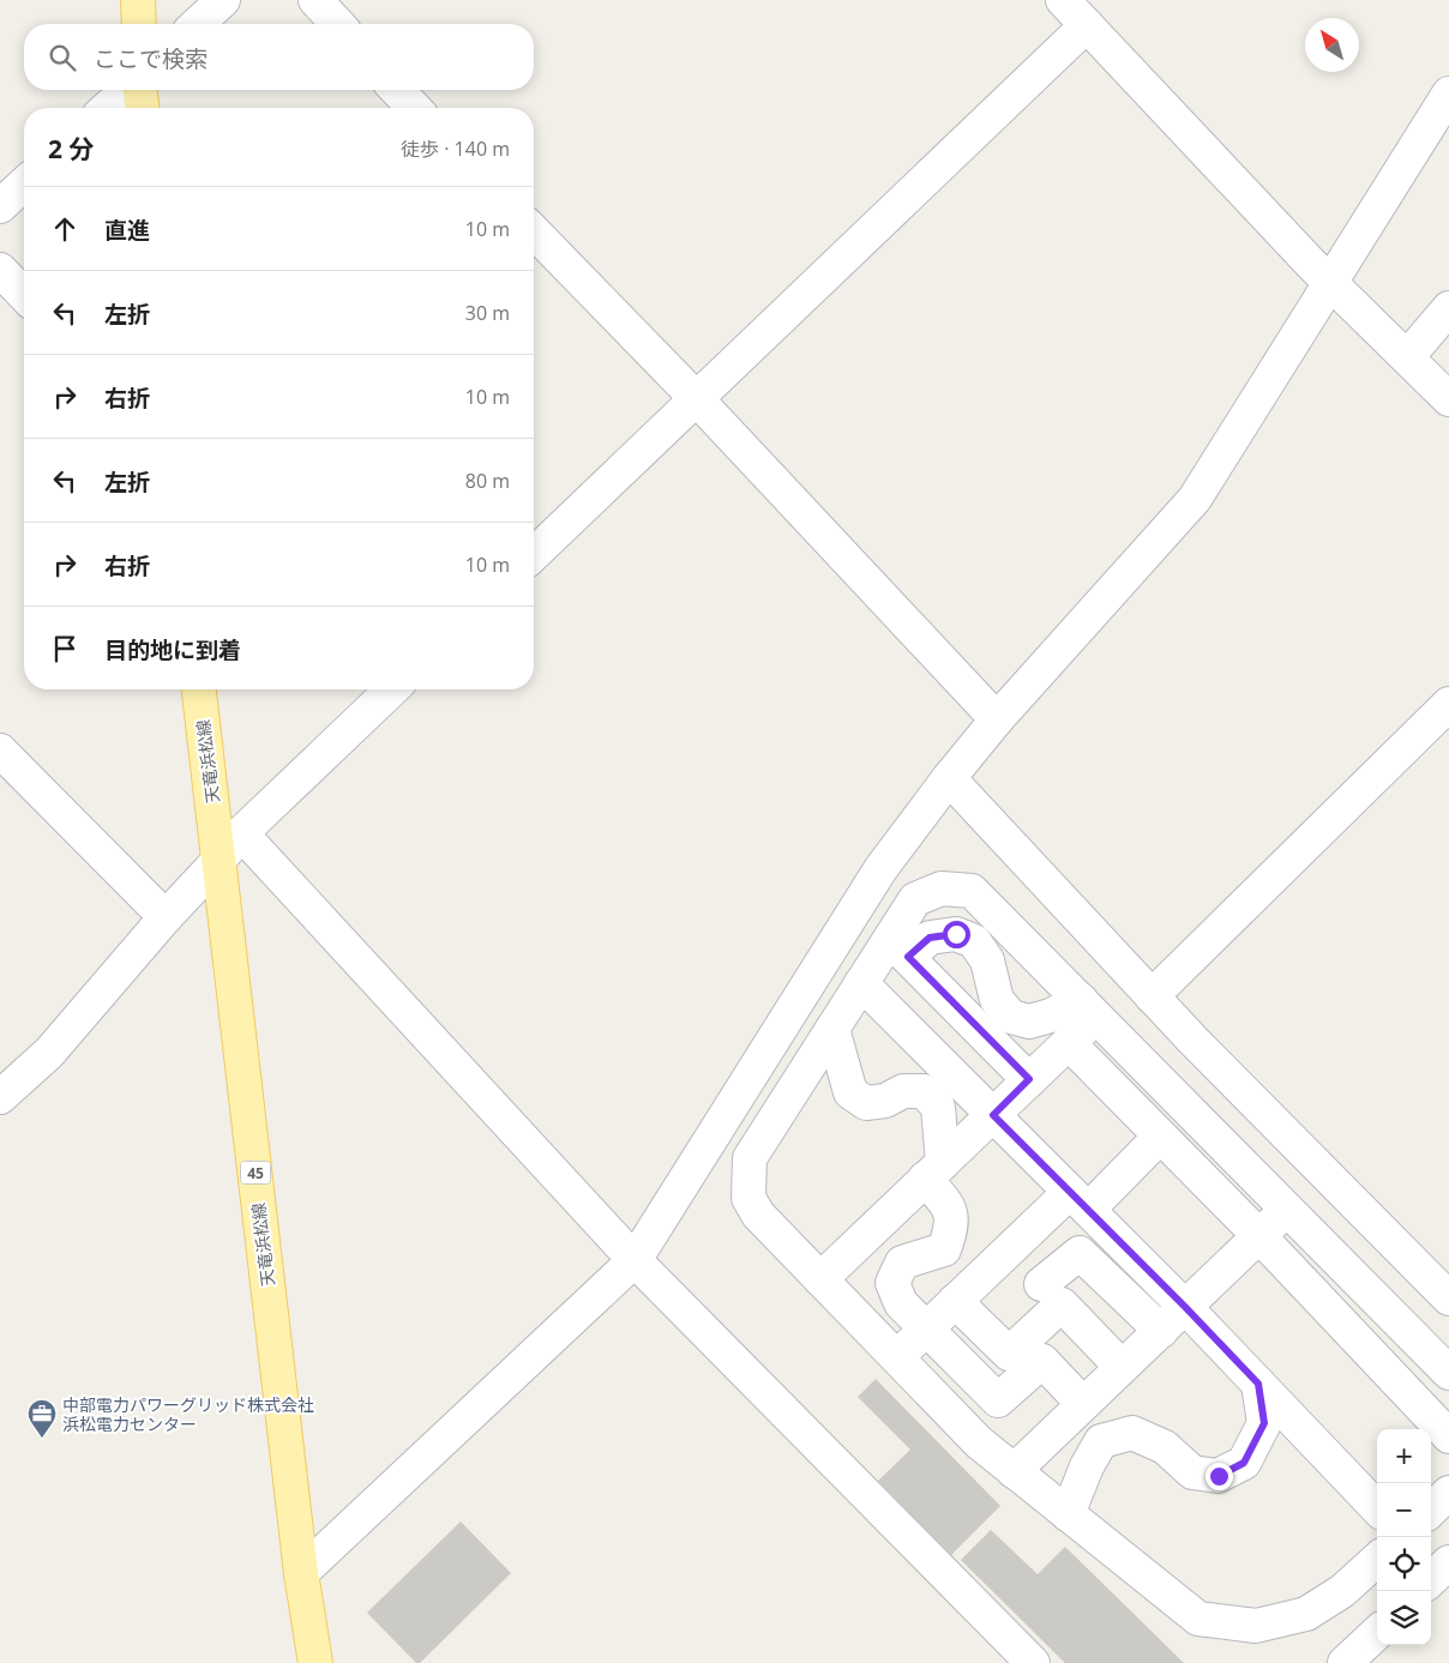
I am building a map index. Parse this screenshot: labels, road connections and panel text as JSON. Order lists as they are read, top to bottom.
{
  "streets": {
    "main road": ["天竜浜松線", "45"]
  },
  "places": {
    "office": ["中部電力パワーグリッド株式会社 浜松電力センター"]
  },
  "north": "top left",
  "page": {
    "search": "ここで検索",
    "heading": ["2 分", "徒歩 · 140 m"],
    "list": [
      ["直進", "10 m"],
      ["左折", "30 m"],
      ["右折", "10 m"],
      ["左折", "80 m"],
      ["右折", "10 m"],
      "目的地に到着"
    ],
    "map_buttons": ["+", "−"]
  }
}
